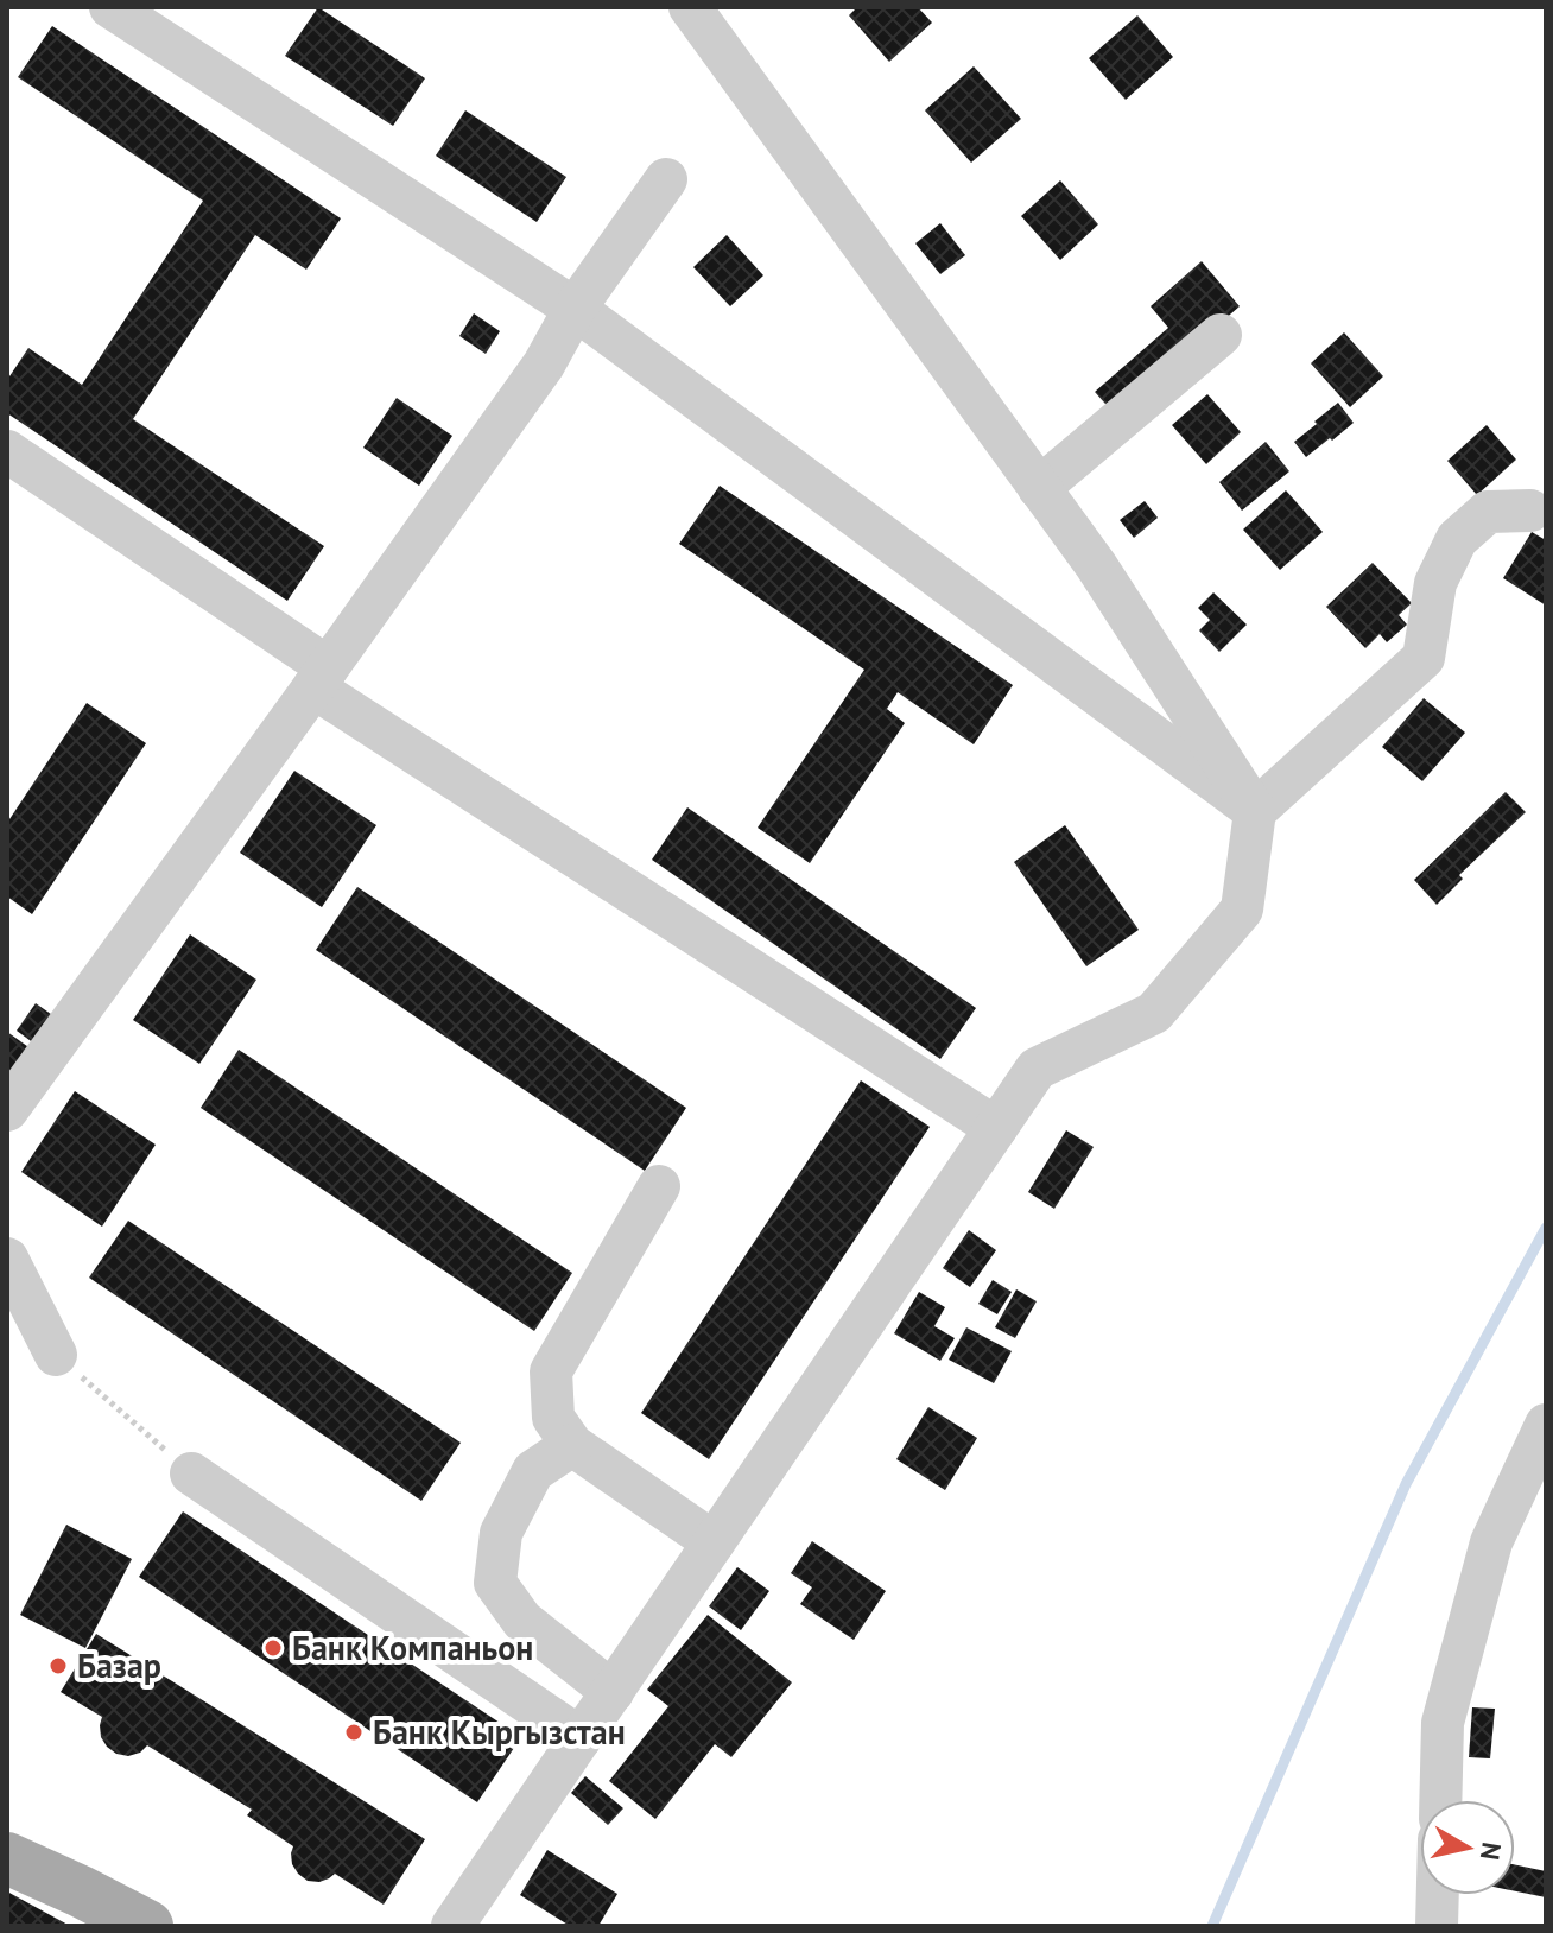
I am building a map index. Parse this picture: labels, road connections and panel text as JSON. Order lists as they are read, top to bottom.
{
  "places": ["Банк Компаньон", "Базар", "Банк Кыргызстан"],
  "north": "right"
}
